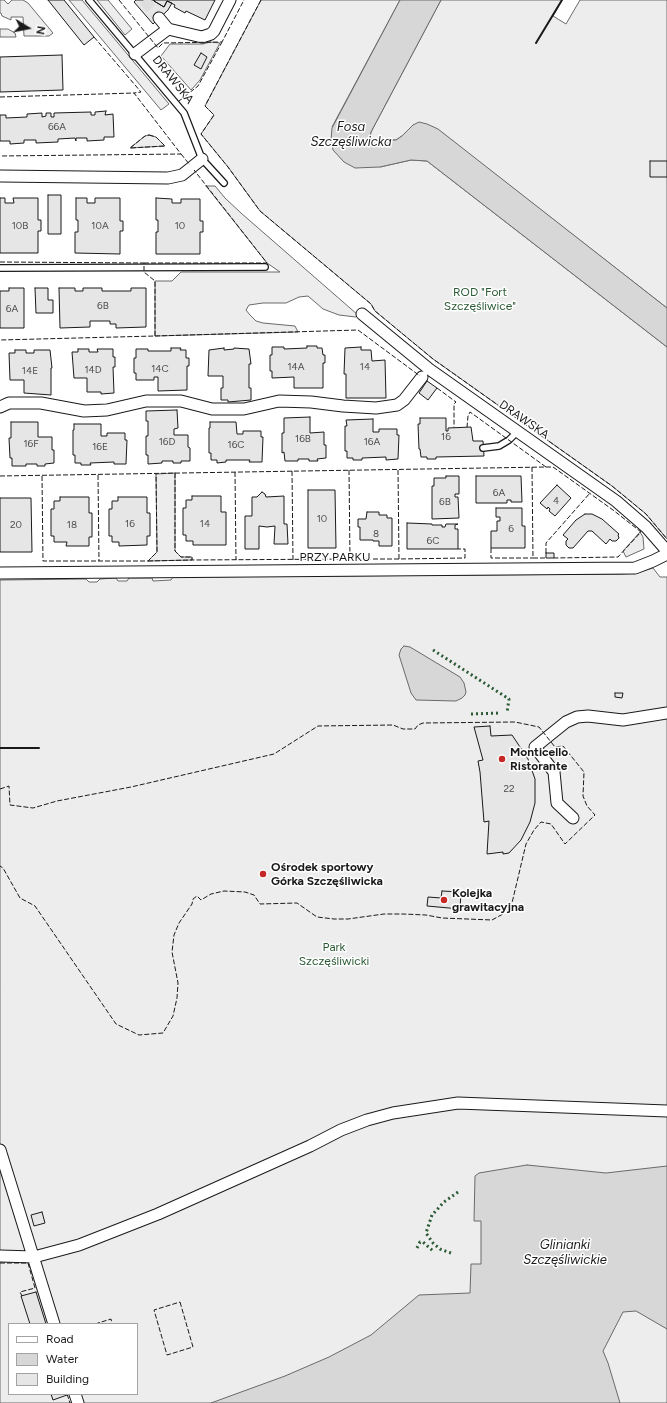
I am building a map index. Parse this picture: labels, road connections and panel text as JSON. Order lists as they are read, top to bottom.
{
  "streets": {
    "street": ["DRAWSKA", "PRZY PARKU"]
  },
  "crossings": [
    ["DRAWSKA", "PRZY PARKU"]
  ],
  "water": ["Fosa Szczęśliwicka", "Glinianki Szczęśliwickie"],
  "parks": ["ROD \"Fort Szczęśliwice\"", "Park Szczęśliwicki"],
  "places": ["Monticello Ristorante", "Ośrodek sportowy Górka Szczęśliwicka", "Kolejka grawitacyjna"],
  "house_numbers": [
    "66A",
    "10B",
    "10A",
    "10",
    "6B",
    "6A",
    "14A",
    "14",
    "14C",
    "14D",
    "14E",
    "16",
    "16B",
    "16D",
    "16A",
    "16F",
    "16C",
    "16E",
    "6A",
    "4",
    "6B",
    "10",
    "16",
    "14",
    "20",
    "18",
    "6",
    "8",
    "6C",
    "22"
  ],
  "legend": ["Road", "Water", "Building"],
  "north": "right"
}
